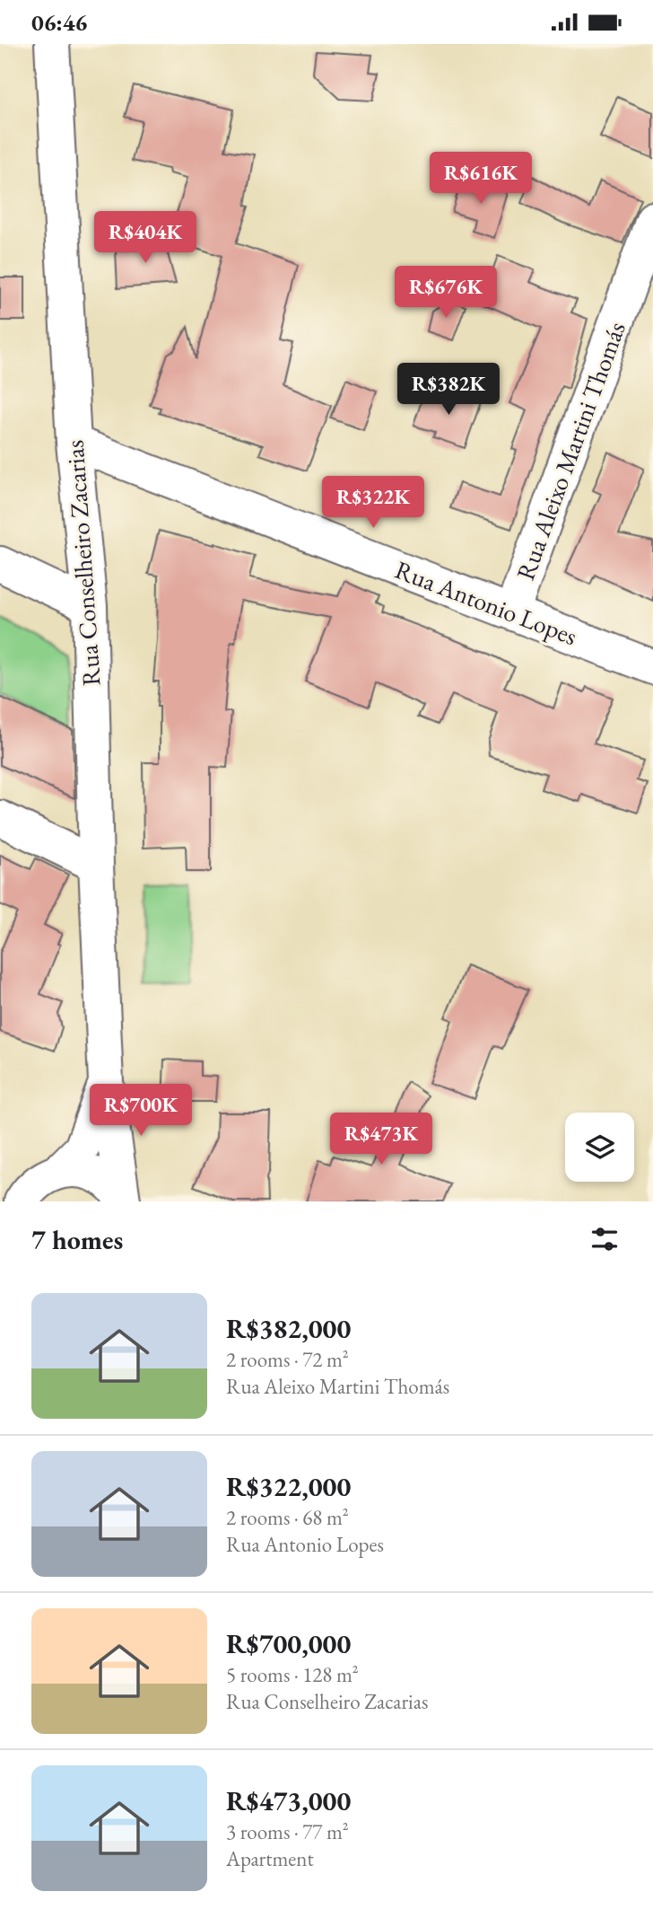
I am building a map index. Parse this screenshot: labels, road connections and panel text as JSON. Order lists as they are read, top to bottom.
{
  "streets": {
    "street": ["Rua Aleixo Martini Thomás", "Rua Conselheiro Zacarias", "Rua Antonio Lopes"]
  },
  "crossings": [
    ["Rua Aleixo Martini Thomás", "Rua Antonio Lopes"],
    ["Rua Conselheiro Zacarias", "Rua Antonio Lopes"]
  ],
  "page": {
    "status": "06:46",
    "price": [
      "R$616K",
      "R$404K",
      "R$676K",
      "R$382K",
      "R$322K",
      "R$700K",
      "R$473K"
    ],
    "heading": "7 homes",
    "list": [
      {
        "name": "R$382,000",
        "note": "2 rooms · 72 m² · Rua Aleixo Martini Thomás"
      },
      {
        "name": "R$322,000",
        "note": "2 rooms · 68 m² · Rua Antonio Lopes"
      },
      {
        "name": "R$700,000",
        "note": "5 rooms · 128 m² · Rua Conselheiro Zacarias"
      },
      {
        "name": "R$473,000",
        "note": "3 rooms · 77 m² · Apartment"
      }
    ]
  }
}
